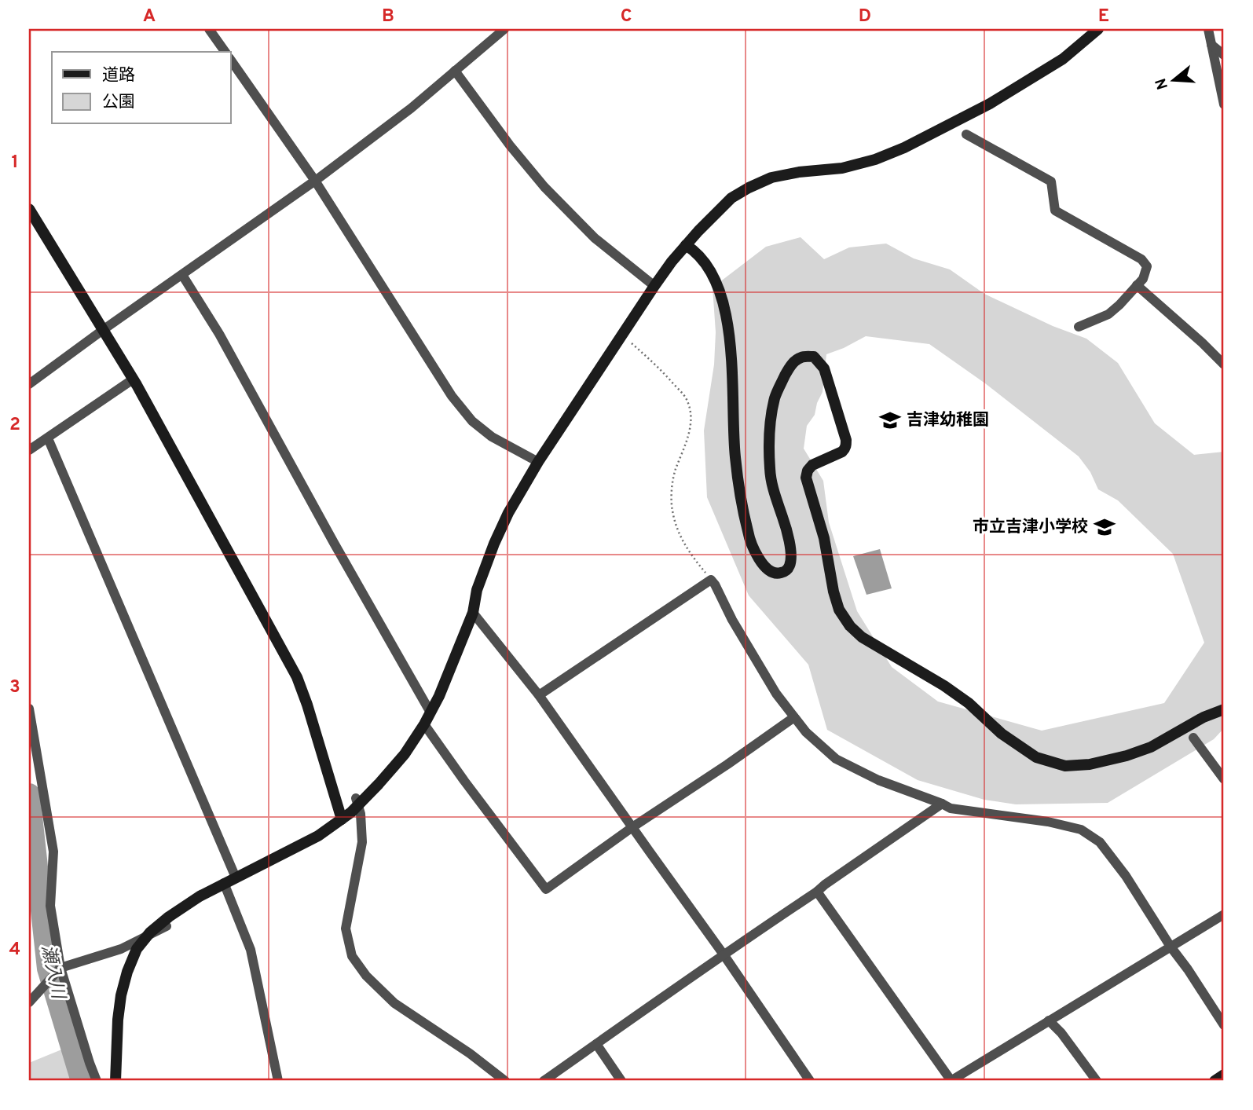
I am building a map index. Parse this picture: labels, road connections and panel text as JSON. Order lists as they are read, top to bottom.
{
  "water": ["瀬入川"],
  "places": {
    "school or university": ["吉津幼稚園", "市立吉津小学校"]
  },
  "legend": ["道路", "公園"],
  "north": "left",
  "grid": {
    "columns": [
      "A",
      "B",
      "C",
      "D",
      "E"
    ],
    "rows": [
      "1",
      "2",
      "3",
      "4"
    ]
  }
}
